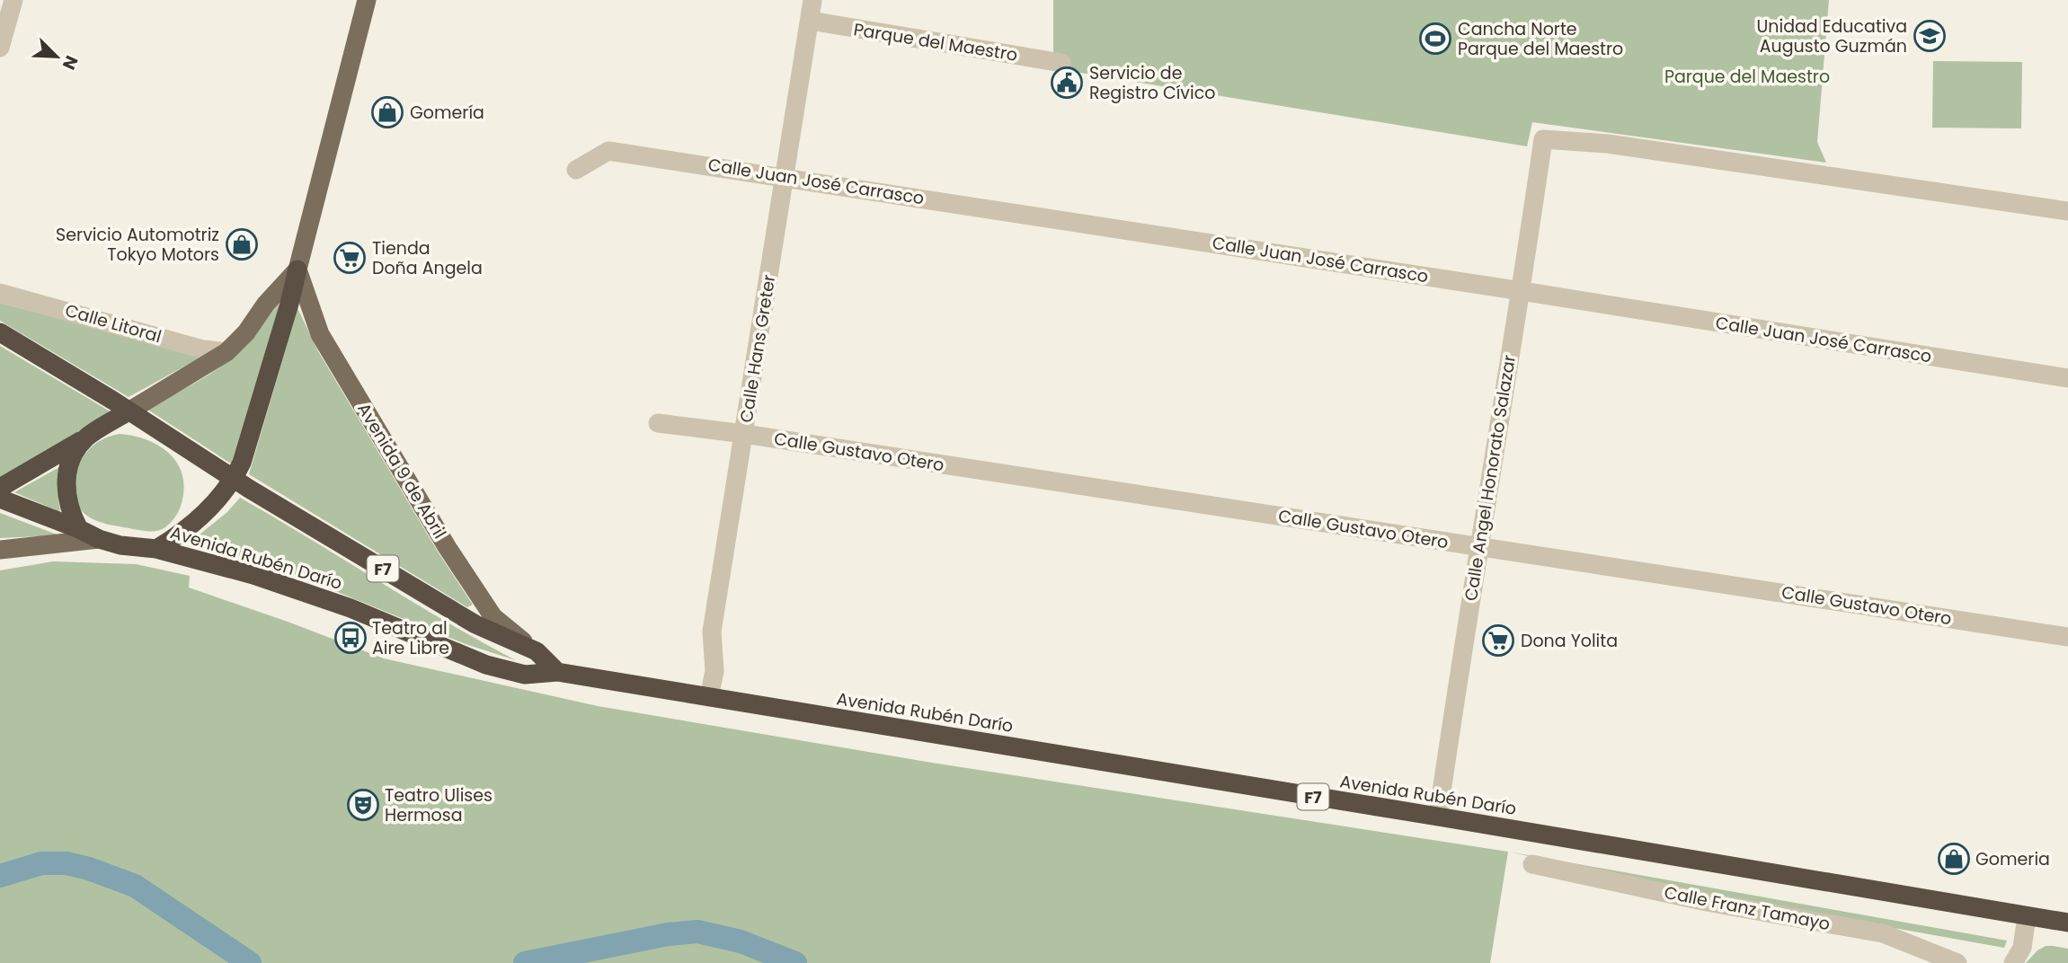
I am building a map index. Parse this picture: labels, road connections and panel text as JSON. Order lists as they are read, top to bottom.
{
  "streets": {
    "highway": ["Avenida Rubén Darío", "F7"],
    "main road": ["Avenida 9 de Abril"],
    "street": [
      "Parque del Maestro",
      "Calle Juan José Carrasco",
      "Calle Litoral",
      "Calle Hans Greter",
      "Calle Gustavo Otero",
      "Calle Angel Honorato Salazar",
      "Calle Franz Tamayo"
    ]
  },
  "crossings": [
    ["Parque del Maestro", "Calle Hans Greter"],
    ["Calle Juan José Carrasco", "Calle Hans Greter"],
    ["Calle Juan José Carrasco", "Calle Angel Honorato Salazar"],
    ["Calle Hans Greter", "Calle Gustavo Otero"],
    ["Calle Hans Greter", "Avenida Rubén Darío"],
    ["Calle Gustavo Otero", "Calle Angel Honorato Salazar"],
    ["Avenida 9 de Abril", "Avenida Rubén Darío"],
    ["Calle Angel Honorato Salazar", "Avenida Rubén Darío"],
    ["Avenida Rubén Darío", "F7"]
  ],
  "parks": ["Parque del Maestro"],
  "places": {
    "school or university": ["Unidad Educativa Augusto Guzmán"],
    "sports": ["Cancha Norte Parque del Maestro"],
    "public building": ["Servicio de Registro Cívico"],
    "shop": ["Gomería", "Servicio Automotriz Tokyo Motors", "Gomeria"],
    "supermarket": ["Tienda Doña Angela", "Dona Yolita"],
    "bus stop": ["Teatro al Aire Libre"],
    "theatre": ["Teatro Ulises Hermosa"]
  },
  "north": "bottom right"
}
